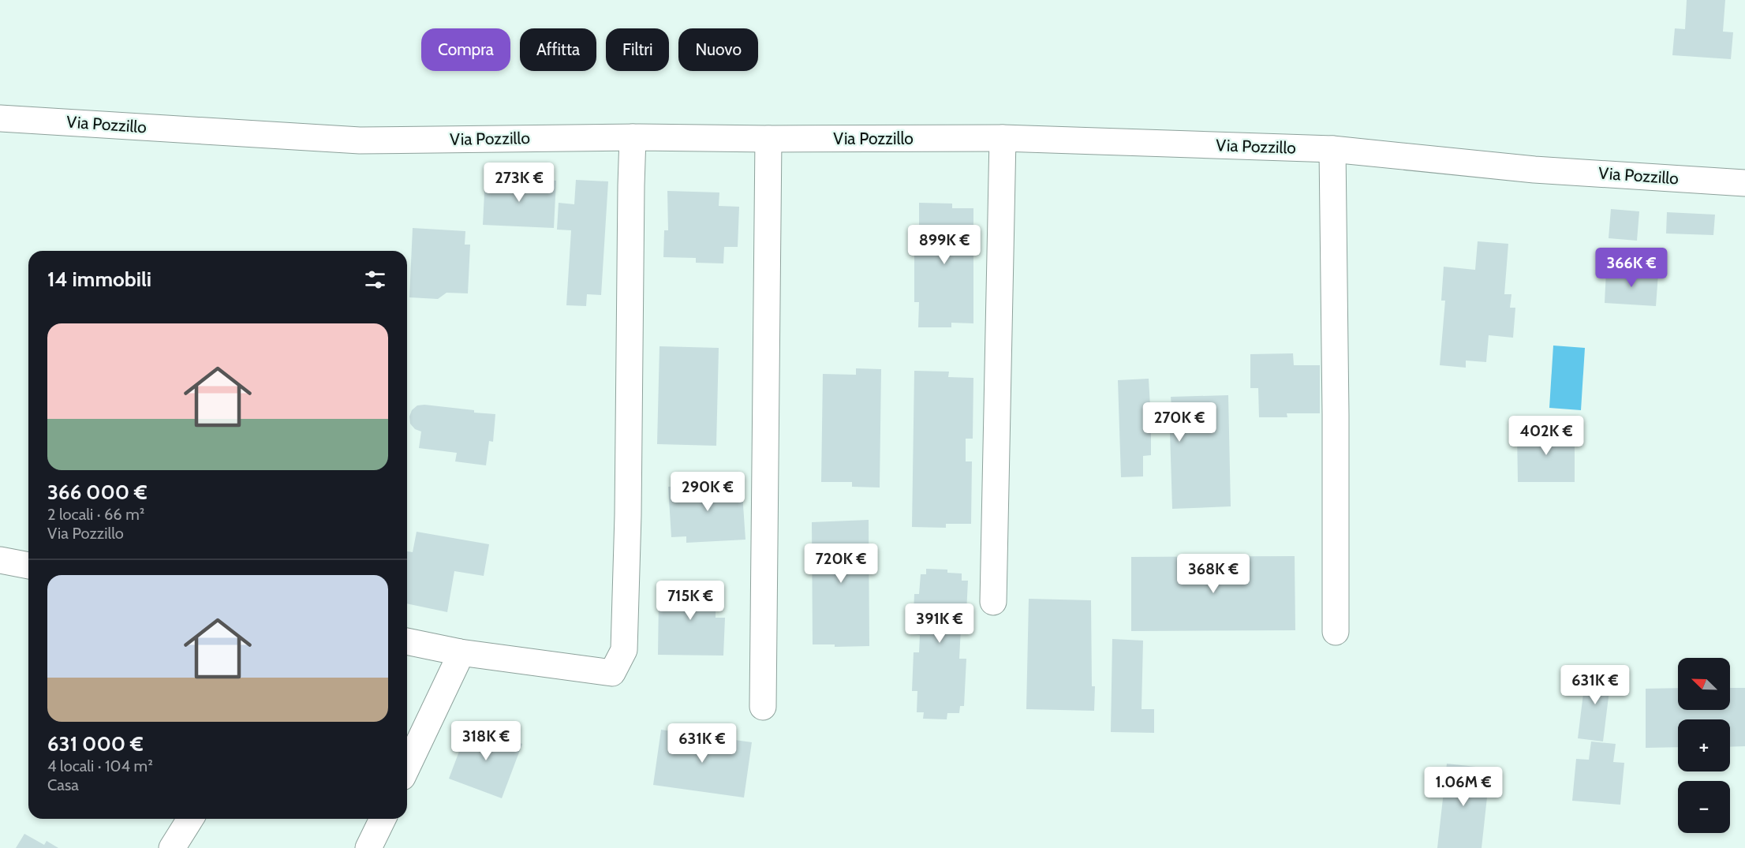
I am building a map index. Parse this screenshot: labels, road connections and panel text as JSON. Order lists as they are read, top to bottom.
{
  "streets": {
    "street": ["Via Pozzillo"]
  },
  "north": "top left",
  "page": {
    "chip": [
      "Compra",
      "Affitta",
      "Filtri",
      "Nuovo"
    ],
    "price": [
      "273K €",
      "899K €",
      "366K €",
      "270K €",
      "402K €",
      "290K €",
      "720K €",
      "368K €",
      "715K €",
      "391K €",
      "631K €",
      "318K €",
      "631K €",
      "1.06M €"
    ],
    "heading": "14 immobili",
    "list": [
      {
        "name": "366 000 €",
        "note": "2 locali · 66 m² · Via Pozzillo"
      },
      {
        "name": "631 000 €",
        "note": "4 locali · 104 m² · Casa"
      }
    ],
    "map_buttons": ["+", "−"]
  }
}
